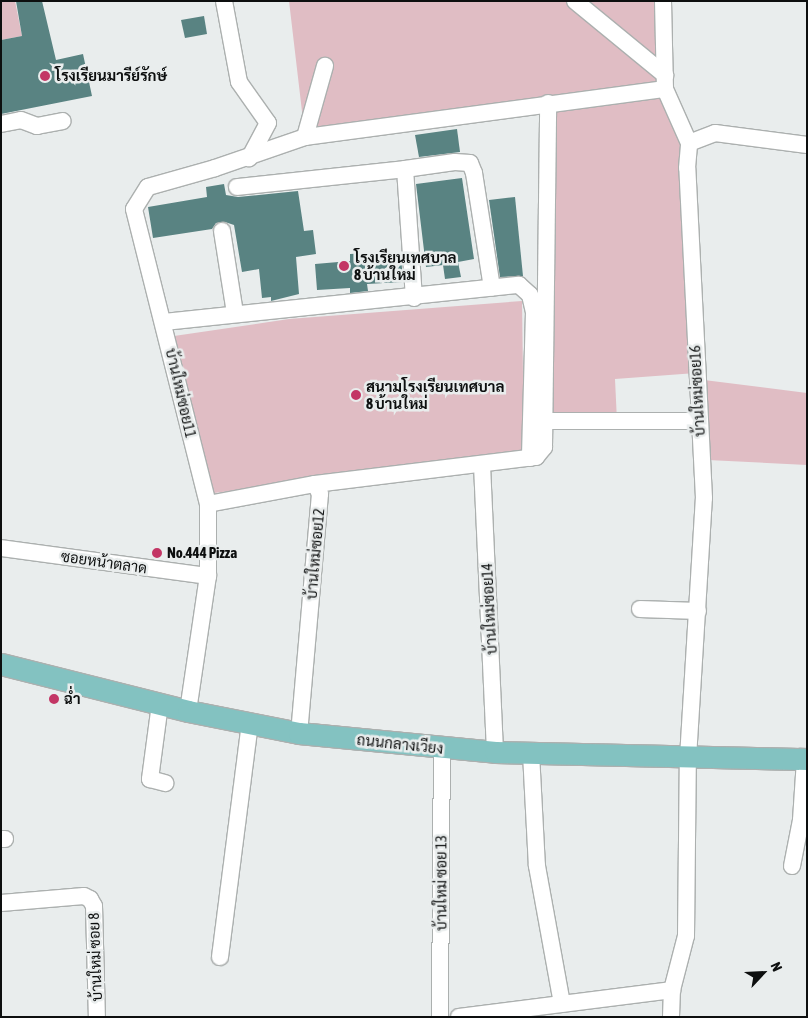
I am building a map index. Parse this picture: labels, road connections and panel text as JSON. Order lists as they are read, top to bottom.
{
  "streets": {
    "main road": ["ถนนกลางเวียง"],
    "street": [
      "บ้านใหม่ซอย16",
      "บ้านใหม่ซอย11",
      "บ้านใหม่ซอย12",
      "ซอยหน้าตลาด",
      "บ้านใหม่ซอย14",
      "บ้านใหม่ ซอย 13",
      "บ้านใหม่ ซอย 8"
    ]
  },
  "crossings": [
    ["บ้านใหม่ซอย16", "ถนนกลางเวียง"],
    ["บ้านใหม่ซอย11", "บ้านใหม่ซอย12"],
    ["บ้านใหม่ซอย11", "ซอยหน้าตลาด"],
    ["บ้านใหม่ซอย11", "ถนนกลางเวียง"],
    ["บ้านใหม่ซอย12", "ถนนกลางเวียง"],
    ["บ้านใหม่ซอย14", "ถนนกลางเวียง"],
    ["ถนนกลางเวียง", "บ้านใหม่ ซอย 13"]
  ],
  "places": [
    "โรงเรียนมารีย์รักษ์",
    "โรงเรียนเทศบาล 8 บ้านใหม่",
    "สนามโรงเรียนเทศบาล 8 บ้านใหม่",
    "No.444 Pizza",
    "ฉ่ำ"
  ],
  "north": "top right"
}
